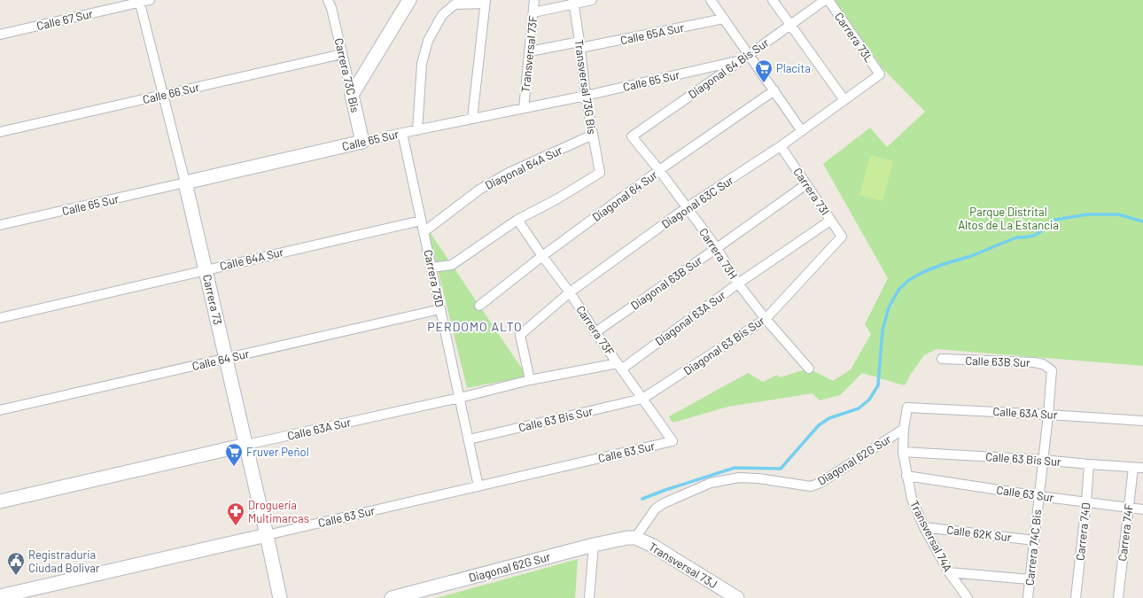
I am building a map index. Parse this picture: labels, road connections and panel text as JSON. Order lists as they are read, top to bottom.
{
  "streets": {
    "street": [
      "Calle 67 Sur",
      "Calle 65A Sur",
      "Carrera 73L",
      "Transversal 73F",
      "Diagonal 64 Bis Sur",
      "Carrera 73C Bis",
      "Calle 65 Sur",
      "Transversal 73G Bis",
      "Calle 66 Sur",
      "Diagonal 64A Sur",
      "Carrera 73I",
      "Diagonal 64 Sur",
      "Diagonal 63C Sur",
      "Carrera 73H",
      "Calle 64A Sur",
      "Carrera 73D",
      "Diagonal 63B Sur",
      "Carrera 73",
      "Diagonal 63A Sur",
      "Carrera 73F",
      "Diagonal 63 Bis Sur",
      "Calle 64 Sur",
      "Calle 63B Sur",
      "Calle 63A Sur",
      "Calle 63 Bis Sur",
      "Calle 63 Sur",
      "Diagonal 62G Sur",
      "Carrera 74D",
      "Carrera 74F",
      "Calle 62K Sur",
      "Transversal 74A",
      "Carrera 74C Bis",
      "Transversal 73J"
    ]
  },
  "crossings": [
    ["Calle 67 Sur", "Carrera 73"],
    ["Calle 65A Sur", "Transversal 73F"],
    ["Calle 65A Sur", "Transversal 73G Bis"],
    ["Carrera 73L", "Diagonal 63C Sur"],
    ["Transversal 73F", "Calle 65 Sur"],
    ["Diagonal 64 Bis Sur", "Calle 65 Sur"],
    ["Diagonal 64 Bis Sur", "Carrera 73H"],
    ["Carrera 73C Bis", "Calle 65 Sur"],
    ["Carrera 73C Bis", "Calle 66 Sur"],
    ["Calle 65 Sur", "Transversal 73G Bis"],
    ["Calle 65 Sur", "Carrera 73D"],
    ["Calle 65 Sur", "Carrera 73"],
    ["Transversal 73G Bis", "Diagonal 64A Sur"],
    ["Transversal 73G Bis", "Carrera 73F"],
    ["Calle 66 Sur", "Carrera 73"],
    ["Diagonal 64A Sur", "Carrera 73D"],
    ["Carrera 73I", "Diagonal 63C Sur"],
    ["Carrera 73I", "Diagonal 63B Sur"],
    ["Carrera 73I", "Diagonal 63A Sur"],
    ["Carrera 73I", "Diagonal 63 Bis Sur"],
    ["Diagonal 64 Sur", "Carrera 73H"],
    ["Diagonal 64 Sur", "Carrera 73F"],
    ["Diagonal 63C Sur", "Carrera 73H"],
    ["Diagonal 63C Sur", "Carrera 73F"],
    ["Diagonal 63C Sur", "Calle 63A Sur"],
    ["Carrera 73H", "Diagonal 63B Sur"],
    ["Carrera 73H", "Diagonal 63A Sur"],
    ["Carrera 73H", "Diagonal 63 Bis Sur"],
    ["Calle 64A Sur", "Carrera 73D"],
    ["Calle 64A Sur", "Carrera 73"],
    ["Carrera 73D", "Calle 64 Sur"],
    ["Carrera 73D", "Calle 63A Sur"],
    ["Carrera 73D", "Calle 63 Bis Sur"],
    ["Carrera 73D", "Calle 63 Sur"],
    ["Diagonal 63B Sur", "Carrera 73F"],
    ["Carrera 73", "Calle 64 Sur"],
    ["Carrera 73", "Calle 63A Sur"],
    ["Carrera 73", "Calle 63 Sur"],
    ["Diagonal 63A Sur", "Carrera 73F"],
    ["Diagonal 63A Sur", "Calle 63A Sur"],
    ["Carrera 73F", "Diagonal 63 Bis Sur"],
    ["Carrera 73F", "Calle 63A Sur"],
    ["Carrera 73F", "Calle 63 Bis Sur"],
    ["Carrera 73F", "Calle 63 Sur"],
    ["Diagonal 63 Bis Sur", "Calle 63 Bis Sur"],
    ["Calle 63B Sur", "Carrera 74C Bis"],
    ["Calle 63A Sur", "Transversal 74A"],
    ["Calle 63A Sur", "Carrera 74C Bis"],
    ["Calle 63 Bis Sur", "Carrera 74D"],
    ["Calle 63 Bis Sur", "Carrera 74F"],
    ["Calle 63 Bis Sur", "Transversal 74A"],
    ["Calle 63 Bis Sur", "Carrera 74C Bis"],
    ["Calle 63 Sur", "Carrera 74D"],
    ["Calle 63 Sur", "Carrera 74F"],
    ["Calle 63 Sur", "Transversal 74A"],
    ["Calle 63 Sur", "Carrera 74C Bis"],
    ["Diagonal 62G Sur", "Transversal 74A"],
    ["Diagonal 62G Sur", "Transversal 73J"],
    ["Calle 62K Sur", "Transversal 74A"],
    ["Calle 62K Sur", "Carrera 74C Bis"]
  ],
  "districts": ["PERDOMO ALTO"],
  "parks": ["Parque Distrital Altos de La Estancia"],
  "places": {
    "supermarket": ["Placita", "Fruver Peñol"],
    "pharmacy": ["Droguería Multimarcas"],
    "public building": ["Registraduria Ciudad Bolivar"]
  }
}
